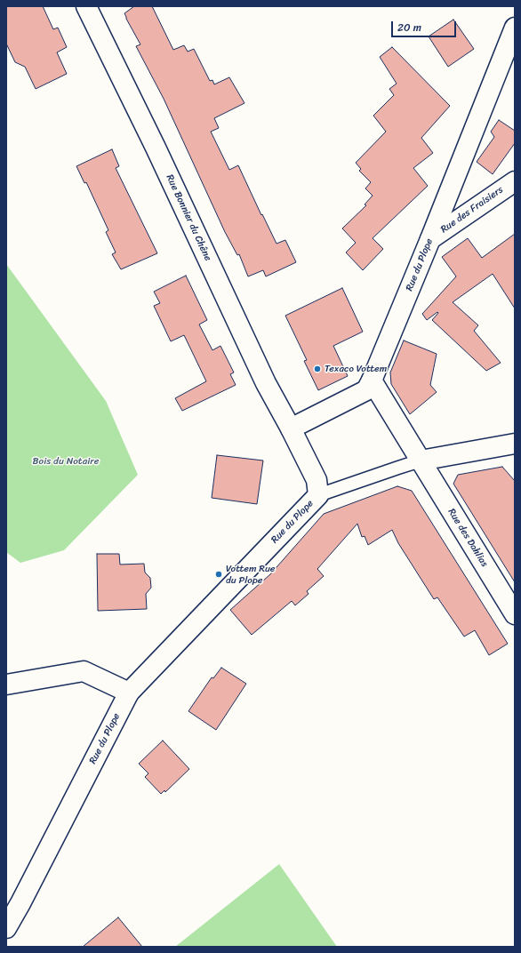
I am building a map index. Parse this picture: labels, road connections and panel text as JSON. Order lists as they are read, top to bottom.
{
  "streets": {
    "street": [
      "Rue des Fraisiers",
      "Rue Bonnier du Chêne",
      "Rue du Plope",
      "Rue des Dahlias"
    ]
  },
  "crossings": [
    ["Rue des Fraisiers", "Rue du Plope"],
    ["Rue Bonnier du Chêne", "Rue du Plope"],
    ["Rue du Plope", "Rue des Dahlias"]
  ],
  "parks": ["Bois du Notaire"],
  "places": ["Texaco Vottem", "Vottem Rue du Plope"],
  "scale_bar": "20 m"
}
